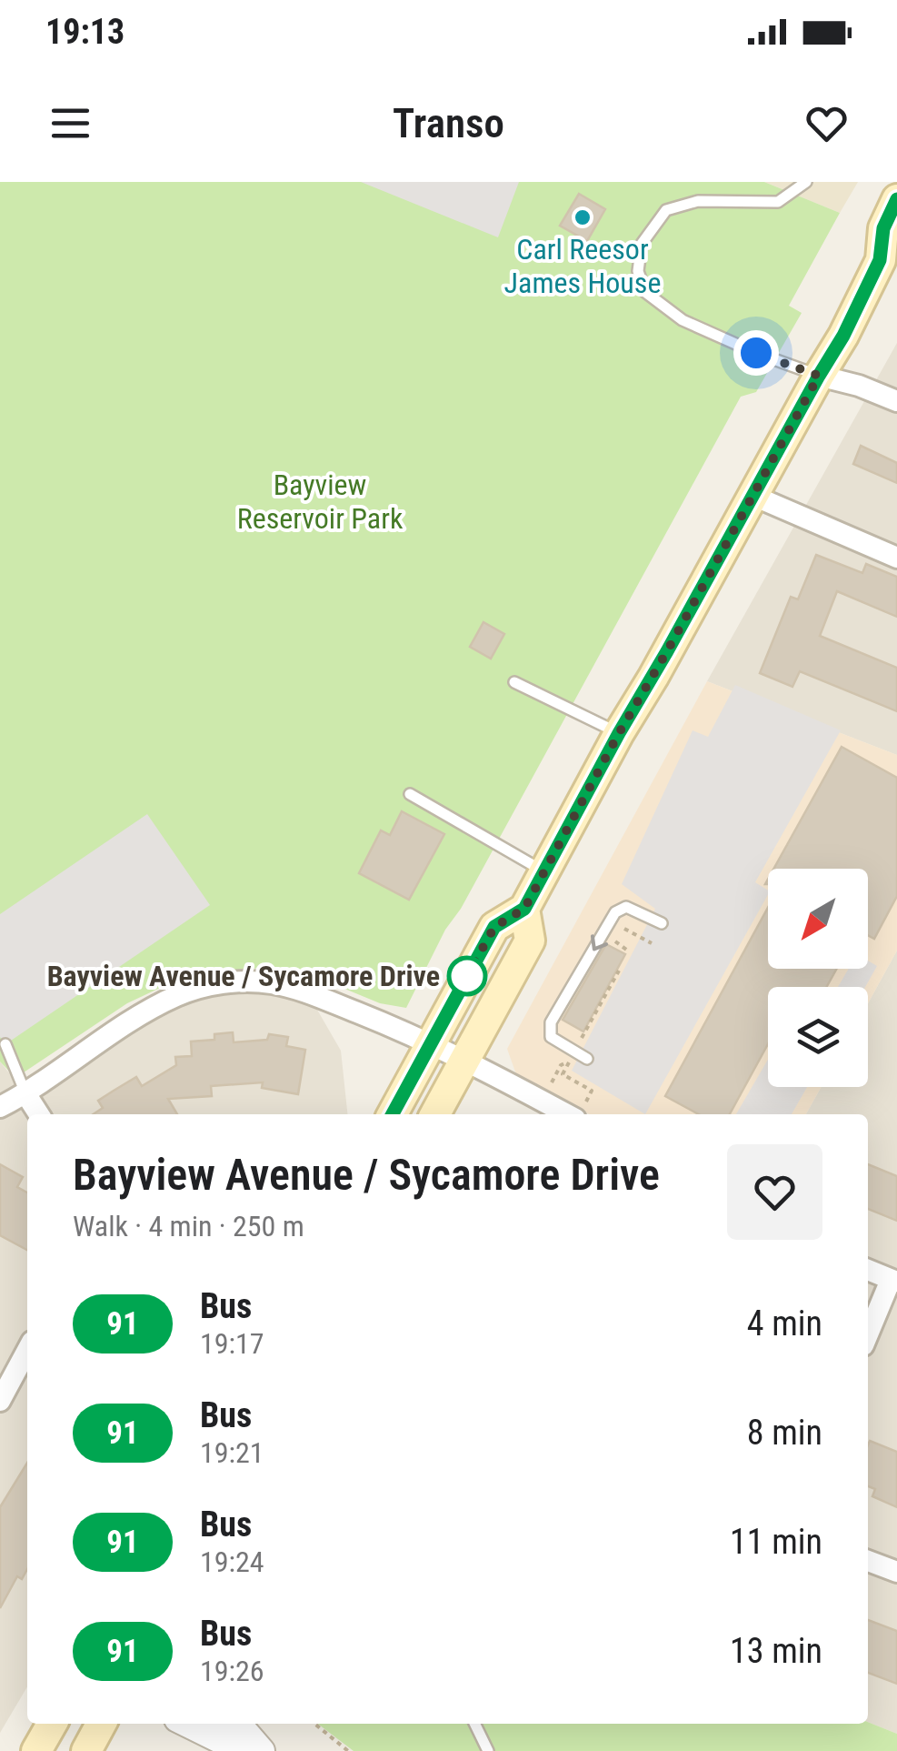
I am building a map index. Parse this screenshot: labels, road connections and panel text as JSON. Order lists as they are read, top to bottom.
{
  "parks": ["Bayview Reservoir Park"],
  "places": ["Carl Reesor James House", "Bayview Avenue / Sycamore Drive"],
  "lines": ["bus line 91"],
  "north": "bottom left",
  "page": {
    "status": "19:13",
    "header": "Transo",
    "heading": ["Bayview Avenue / Sycamore Drive", "Walk · 4 min · 250 m"],
    "list": [
      {
        "mark": "91",
        "name": "Bus",
        "note": "19:17",
        "value": "4 min"
      },
      {
        "mark": "91",
        "name": "Bus",
        "note": "19:21",
        "value": "8 min"
      },
      {
        "mark": "91",
        "name": "Bus",
        "note": "19:24",
        "value": "11 min"
      },
      {
        "mark": "91",
        "name": "Bus",
        "note": "19:26",
        "value": "13 min"
      }
    ]
  }
}
